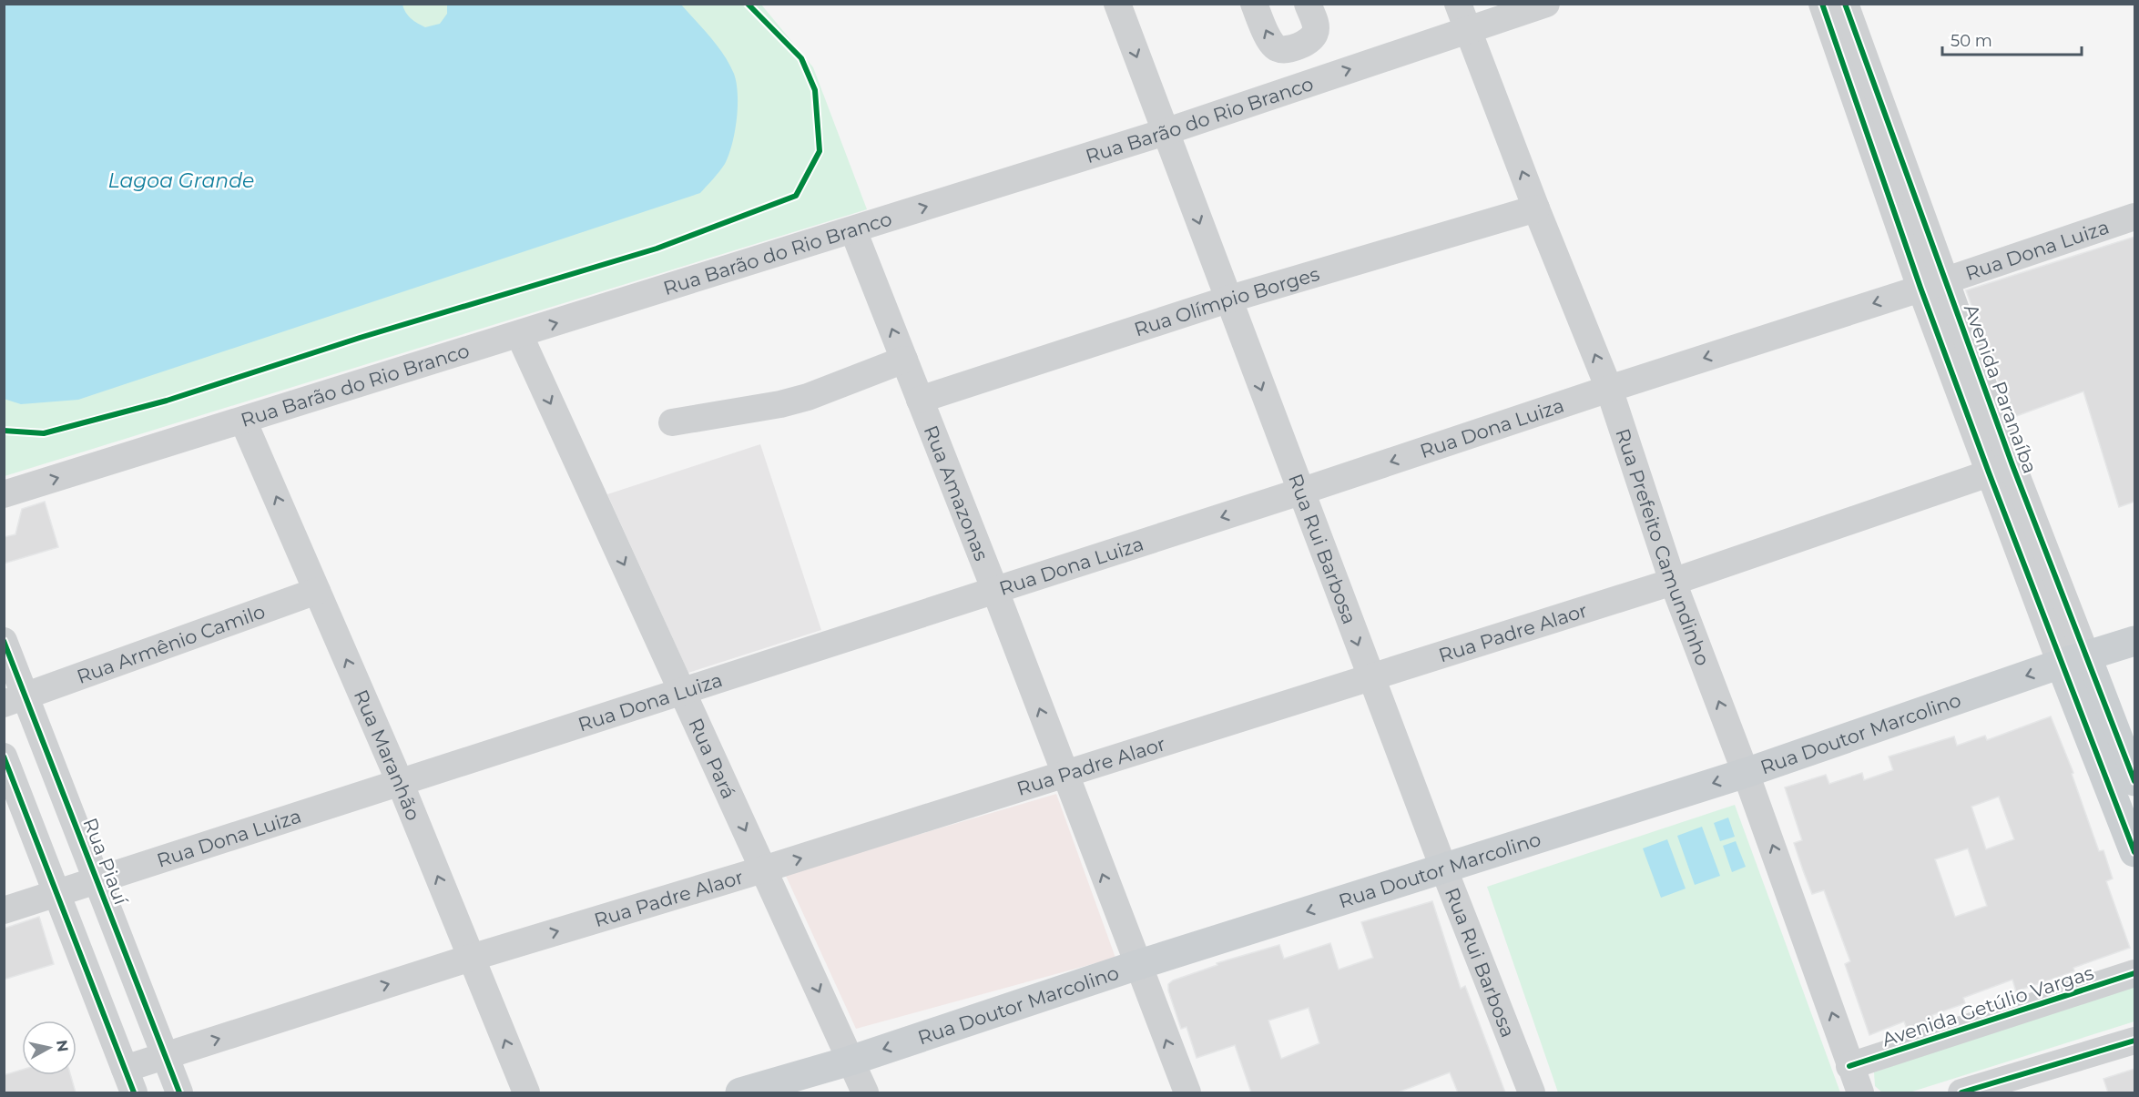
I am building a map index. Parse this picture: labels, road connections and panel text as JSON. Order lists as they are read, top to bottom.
{
  "streets": {
    "main road": ["Avenida Paranaíba", "Rua Doutor Marcolino"],
    "street": [
      "Rua Barão do Rio Branco",
      "Rua Dona Luiza",
      "Rua Olímpio Borges",
      "Rua Amazonas",
      "Rua Prefeito Camundinho",
      "Rua Rui Barbosa",
      "Rua Padre Alaor",
      "Rua Armênio Camilo",
      "Rua Maranhão",
      "Rua Pará",
      "Rua Piauí",
      "Avenida Getúlio Vargas"
    ]
  },
  "crossings": [
    ["Rua Barão do Rio Branco", "Rua Amazonas"],
    ["Rua Barão do Rio Branco", "Rua Prefeito Camundinho"],
    ["Rua Barão do Rio Branco", "Rua Rui Barbosa"],
    ["Rua Barão do Rio Branco", "Rua Maranhão"],
    ["Rua Barão do Rio Branco", "Rua Pará"],
    ["Rua Dona Luiza", "Avenida Paranaíba"],
    ["Rua Dona Luiza", "Rua Amazonas"],
    ["Rua Dona Luiza", "Rua Prefeito Camundinho"],
    ["Rua Dona Luiza", "Rua Rui Barbosa"],
    ["Rua Dona Luiza", "Rua Maranhão"],
    ["Rua Dona Luiza", "Rua Pará"],
    ["Rua Dona Luiza", "Rua Piauí"],
    ["Rua Olímpio Borges", "Rua Amazonas"],
    ["Rua Olímpio Borges", "Rua Prefeito Camundinho"],
    ["Rua Olímpio Borges", "Rua Rui Barbosa"],
    ["Avenida Paranaíba", "Rua Padre Alaor"],
    ["Avenida Paranaíba", "Rua Doutor Marcolino"],
    ["Rua Amazonas", "Rua Padre Alaor"],
    ["Rua Amazonas", "Rua Doutor Marcolino"],
    ["Rua Prefeito Camundinho", "Rua Padre Alaor"],
    ["Rua Prefeito Camundinho", "Rua Doutor Marcolino"],
    ["Rua Prefeito Camundinho", "Avenida Getúlio Vargas"],
    ["Rua Rui Barbosa", "Rua Padre Alaor"],
    ["Rua Rui Barbosa", "Rua Doutor Marcolino"],
    ["Rua Padre Alaor", "Rua Maranhão"],
    ["Rua Padre Alaor", "Rua Pará"],
    ["Rua Padre Alaor", "Rua Piauí"],
    ["Rua Armênio Camilo", "Rua Maranhão"],
    ["Rua Armênio Camilo", "Rua Piauí"],
    ["Rua Doutor Marcolino", "Rua Pará"]
  ],
  "one_way": [
    "Rua Barão do Rio Branco",
    "Rua Dona Luiza",
    "Rua Amazonas",
    "Rua Prefeito Camundinho",
    "Rua Rui Barbosa",
    "Rua Padre Alaor",
    "Rua Doutor Marcolino",
    "Rua Maranhão",
    "Rua Pará"
  ],
  "water": ["Lagoa Grande"],
  "scale_bar": "50 m",
  "north": "right"
}
